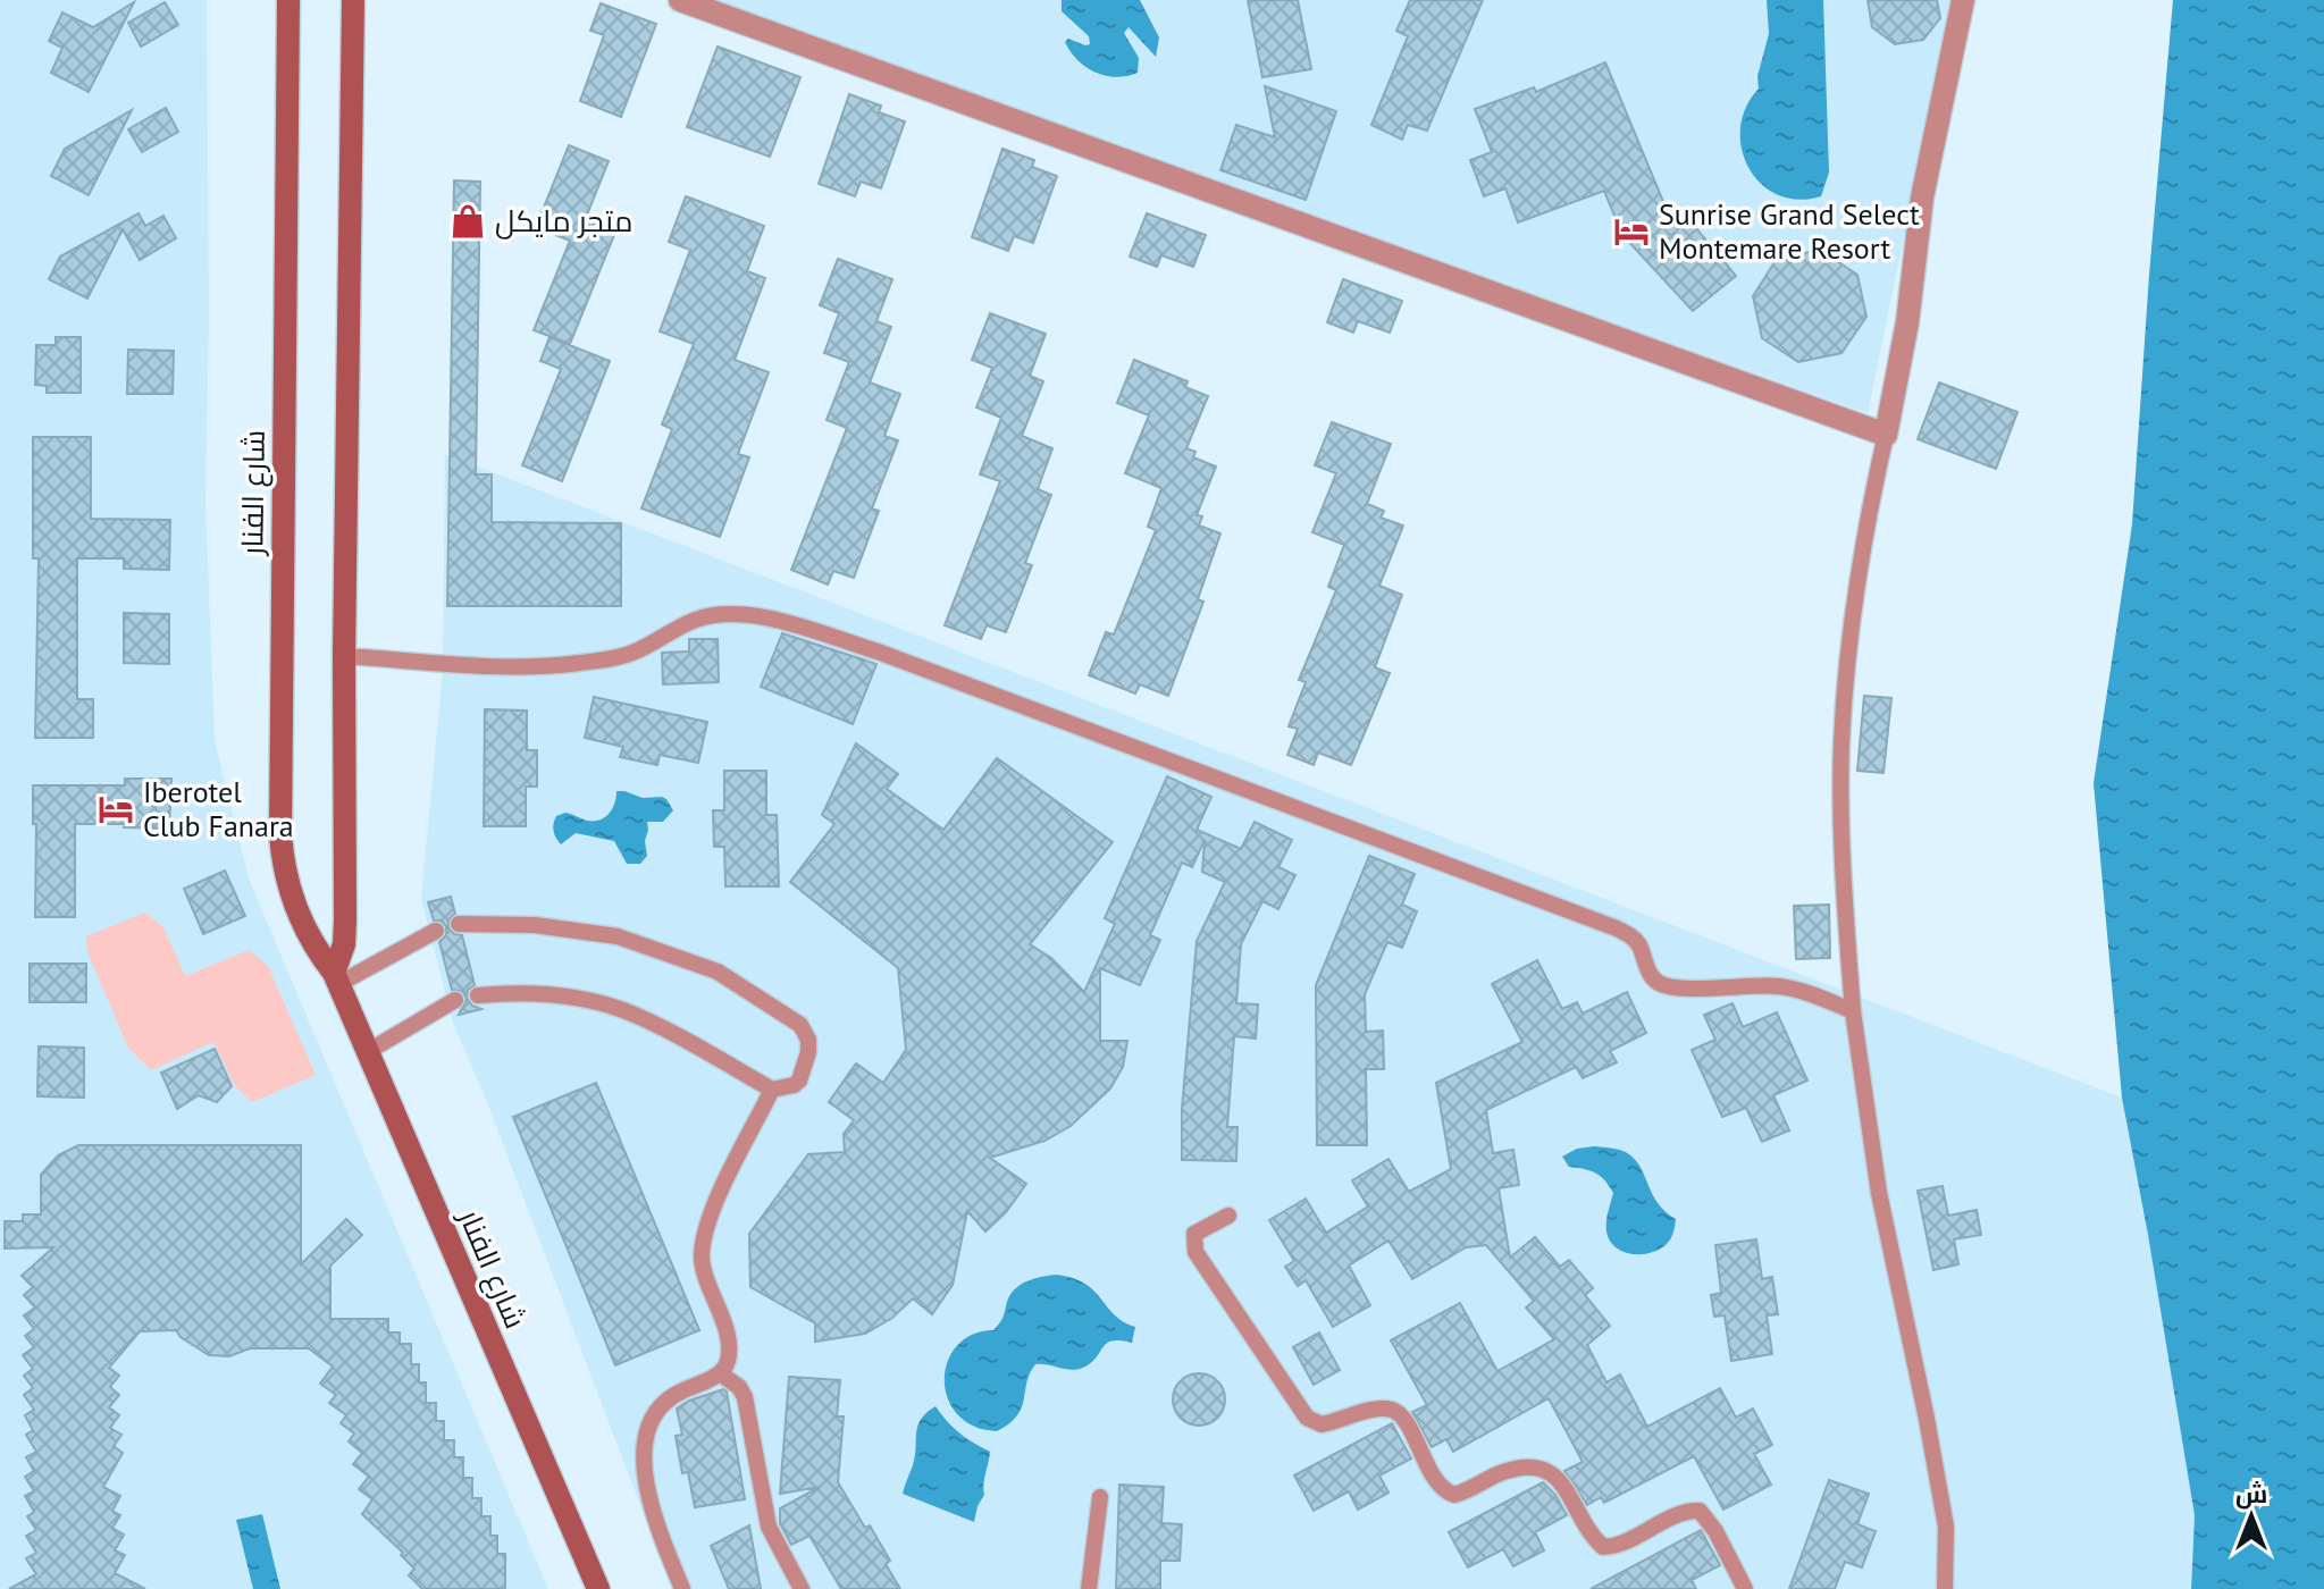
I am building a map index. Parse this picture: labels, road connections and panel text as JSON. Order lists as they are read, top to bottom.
{
  "streets": {
    "main road": ["شارع الفنار"]
  },
  "places": {
    "shop": ["متجر مايكل"],
    "hotel": ["Sunrise Grand Select Montemare Resort", "Iberotel Club Fanara"]
  },
  "north": "top"
}
